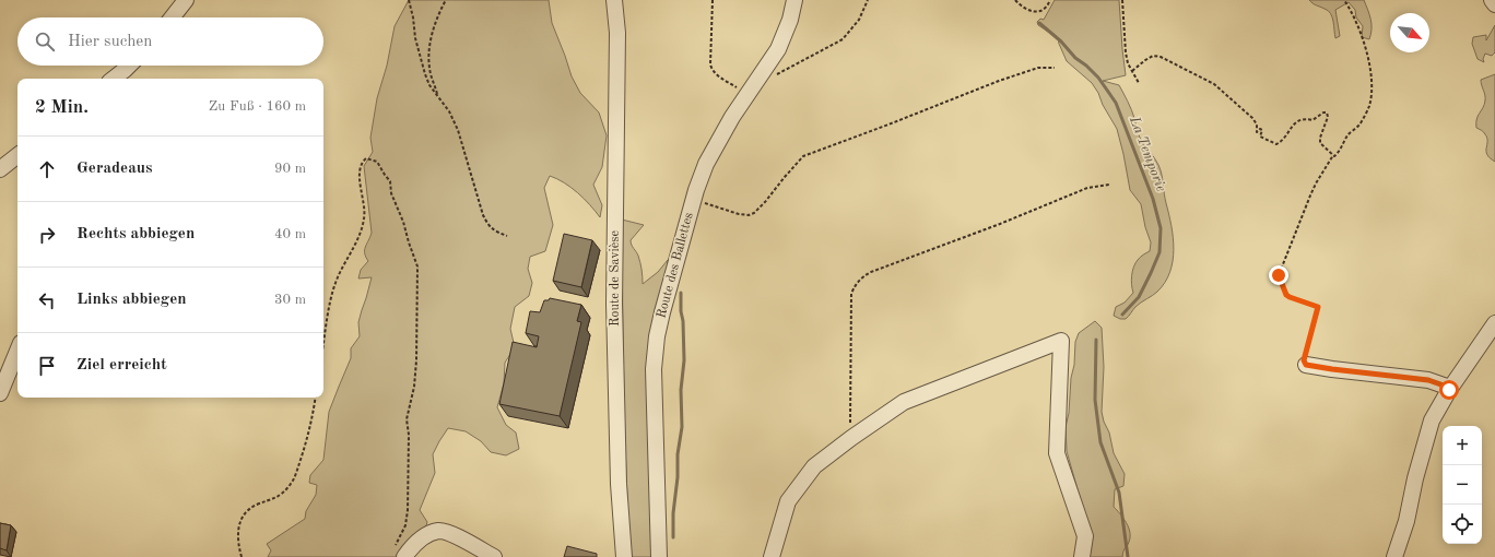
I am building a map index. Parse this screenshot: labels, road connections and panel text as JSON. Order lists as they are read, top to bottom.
{
  "streets": {
    "street": ["Route des Ballettes", "Route de Savièse"]
  },
  "water": ["La Temporie"],
  "north": "bottom right",
  "page": {
    "search": "Hier suchen",
    "heading": ["2 Min.", "Zu Fuß · 160 m"],
    "list": [
      ["Geradeaus", "90 m"],
      ["Rechts abbiegen", "40 m"],
      ["Links abbiegen", "30 m"],
      "Ziel erreicht"
    ],
    "map_buttons": ["+", "−"]
  }
}
